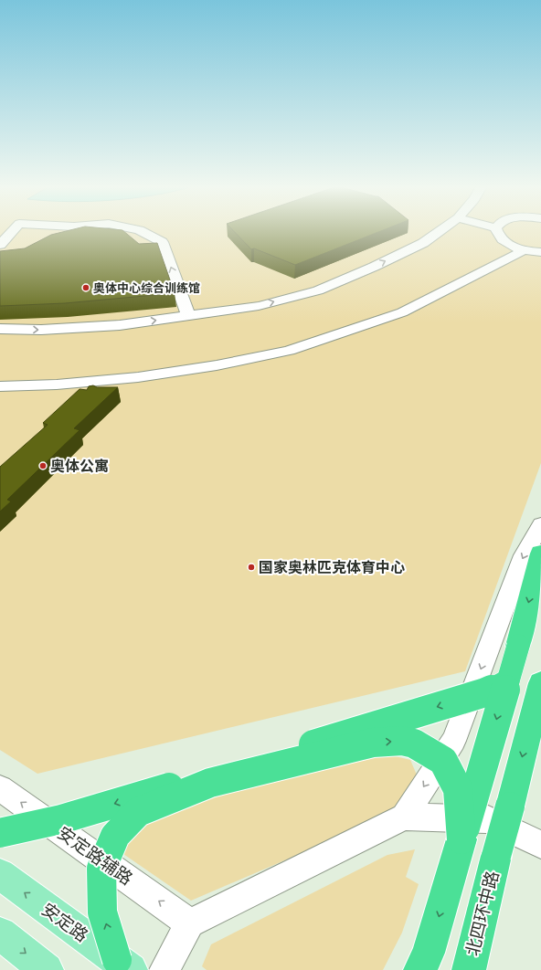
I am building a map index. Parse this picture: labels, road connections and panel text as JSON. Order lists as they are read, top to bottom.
{
  "streets": {
    "highway": ["北四环中路"],
    "main road": ["安定路"],
    "street": ["安定路辅路"]
  },
  "one_way": ["安定路辅路"],
  "places": ["奥体中心综合训练馆", "奥体公寓", "国家奥林匹克体育中心"]
}
